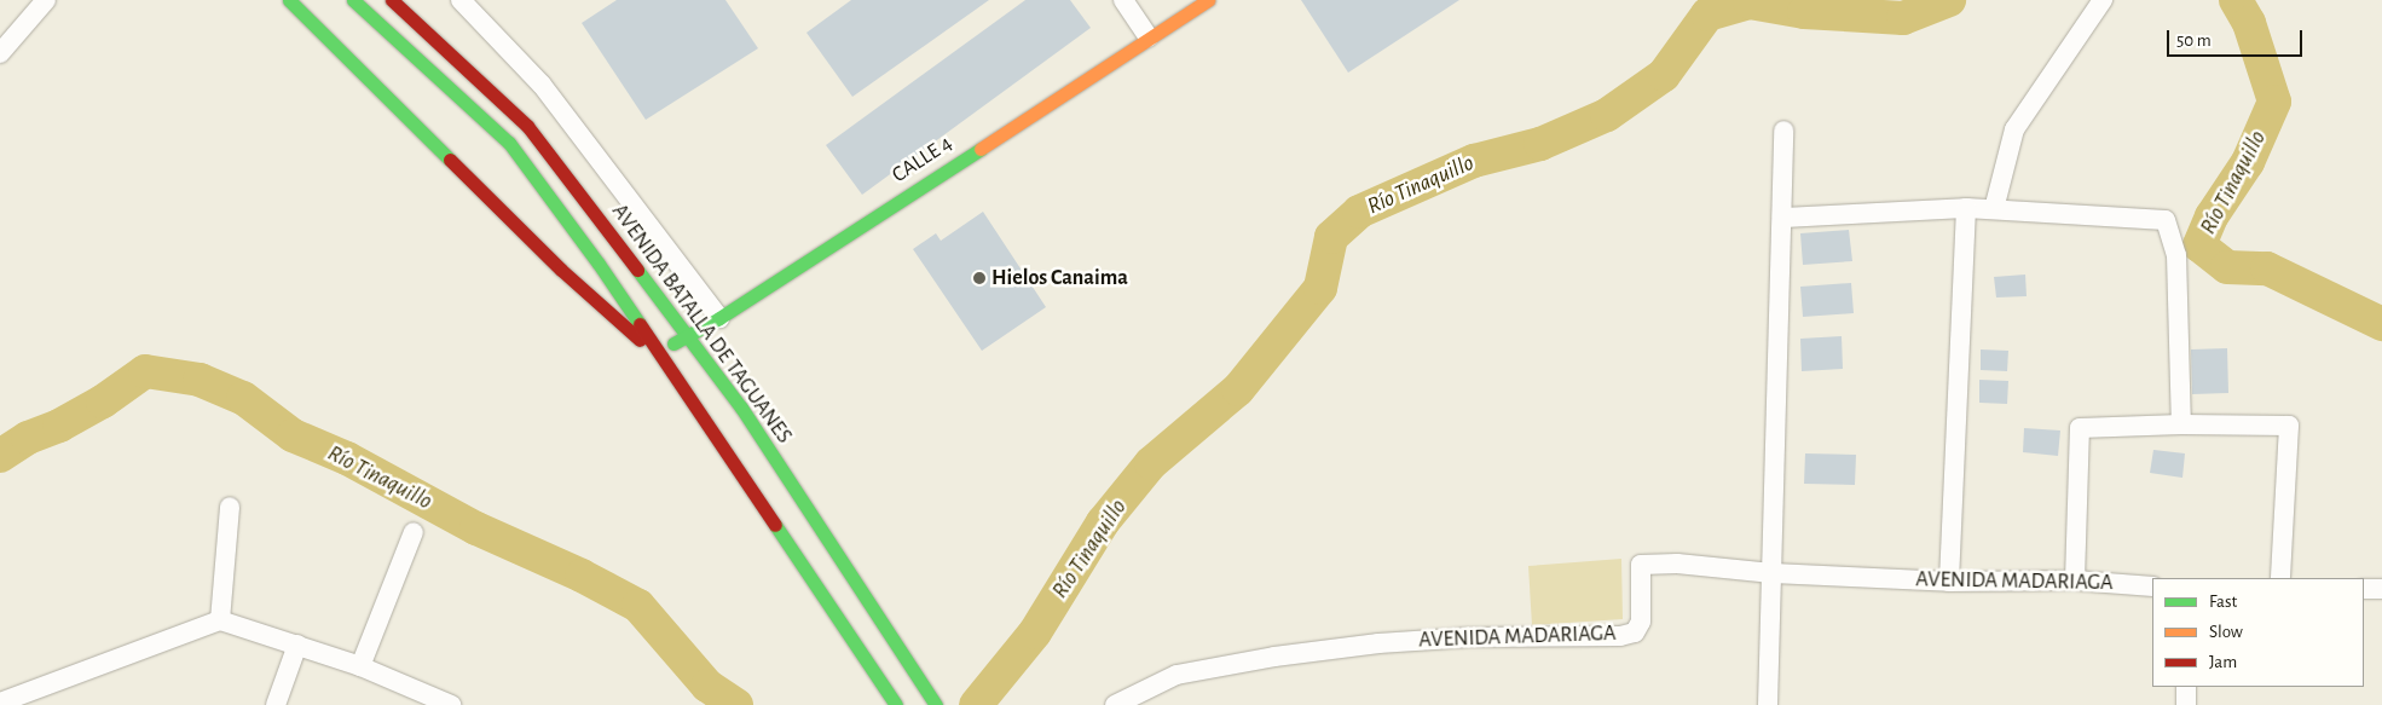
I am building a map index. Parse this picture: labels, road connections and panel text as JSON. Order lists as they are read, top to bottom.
{
  "streets": {
    "street": ["CALLE 4", "AVENIDA BATALLA DE TAGUANES", "AVENIDA MADARIAGA"]
  },
  "crossings": [
    ["CALLE 4", "AVENIDA BATALLA DE TAGUANES"]
  ],
  "water": ["Río Tinaquillo"],
  "places": ["Hielos Canaima"],
  "legend": ["Fast", "Slow", "Jam"],
  "scale_bar": "50 m"
}
